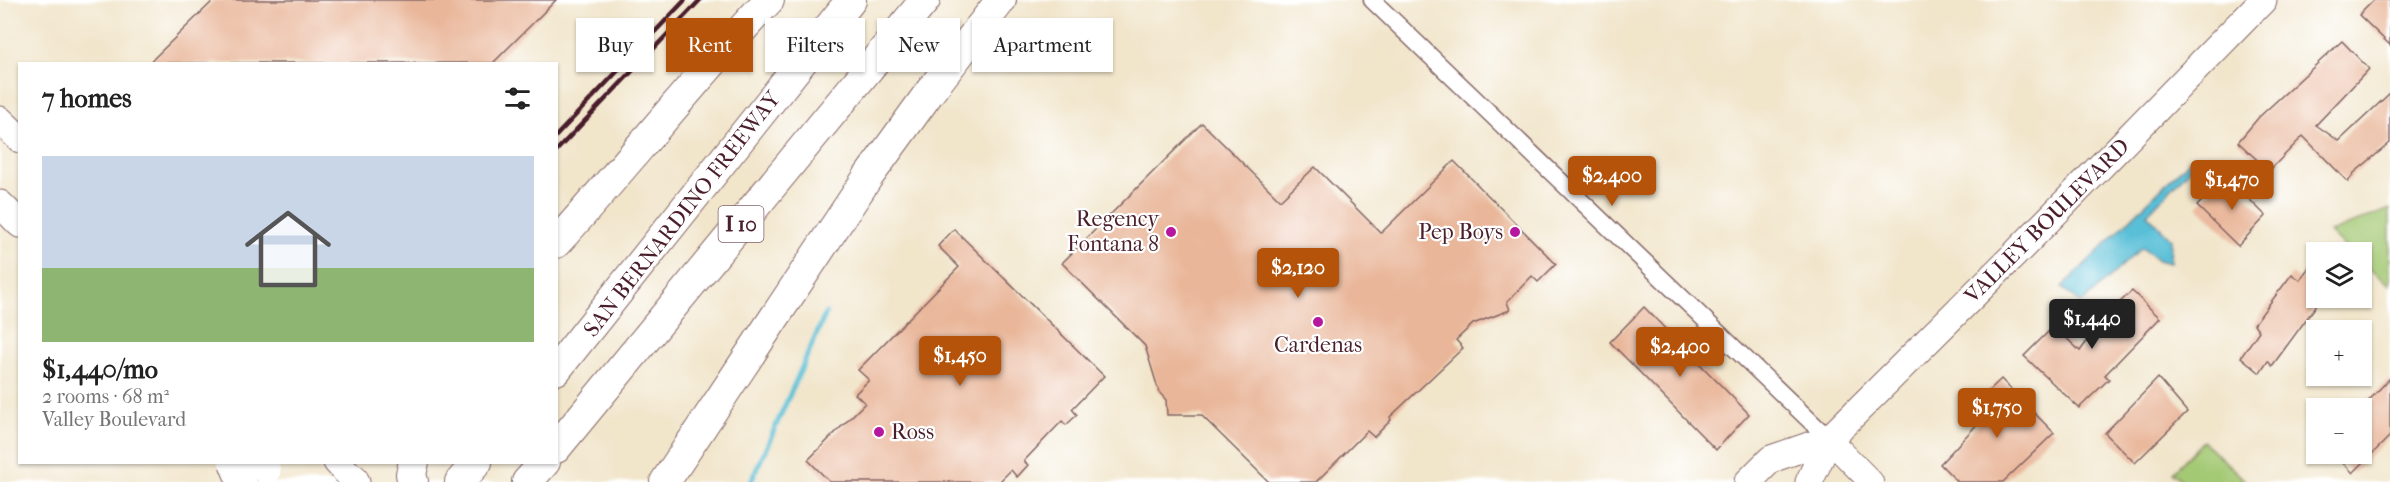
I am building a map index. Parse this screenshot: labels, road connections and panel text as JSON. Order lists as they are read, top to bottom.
{
  "streets": {
    "highway": ["SAN BERNARDINO FREEWAY", "I 10"],
    "main road": ["VALLEY BOULEVARD"]
  },
  "places": [
    "Regency Fontana 8",
    "Pep Boys",
    "Cardenas",
    "Ross"
  ],
  "page": {
    "chip": [
      "Buy",
      "Rent",
      "Filters",
      "New",
      "Apartment"
    ],
    "heading": "7 homes",
    "list": [
      {
        "name": "$1,440/mo",
        "note": "2 rooms · 68 m² · Valley Boulevard"
      }
    ],
    "price": [
      "$2,400",
      "$1,470",
      "$2,120",
      "$1,440",
      "$2,400",
      "$1,450",
      "$1,750"
    ],
    "map_buttons": ["+", "−"]
  }
}
